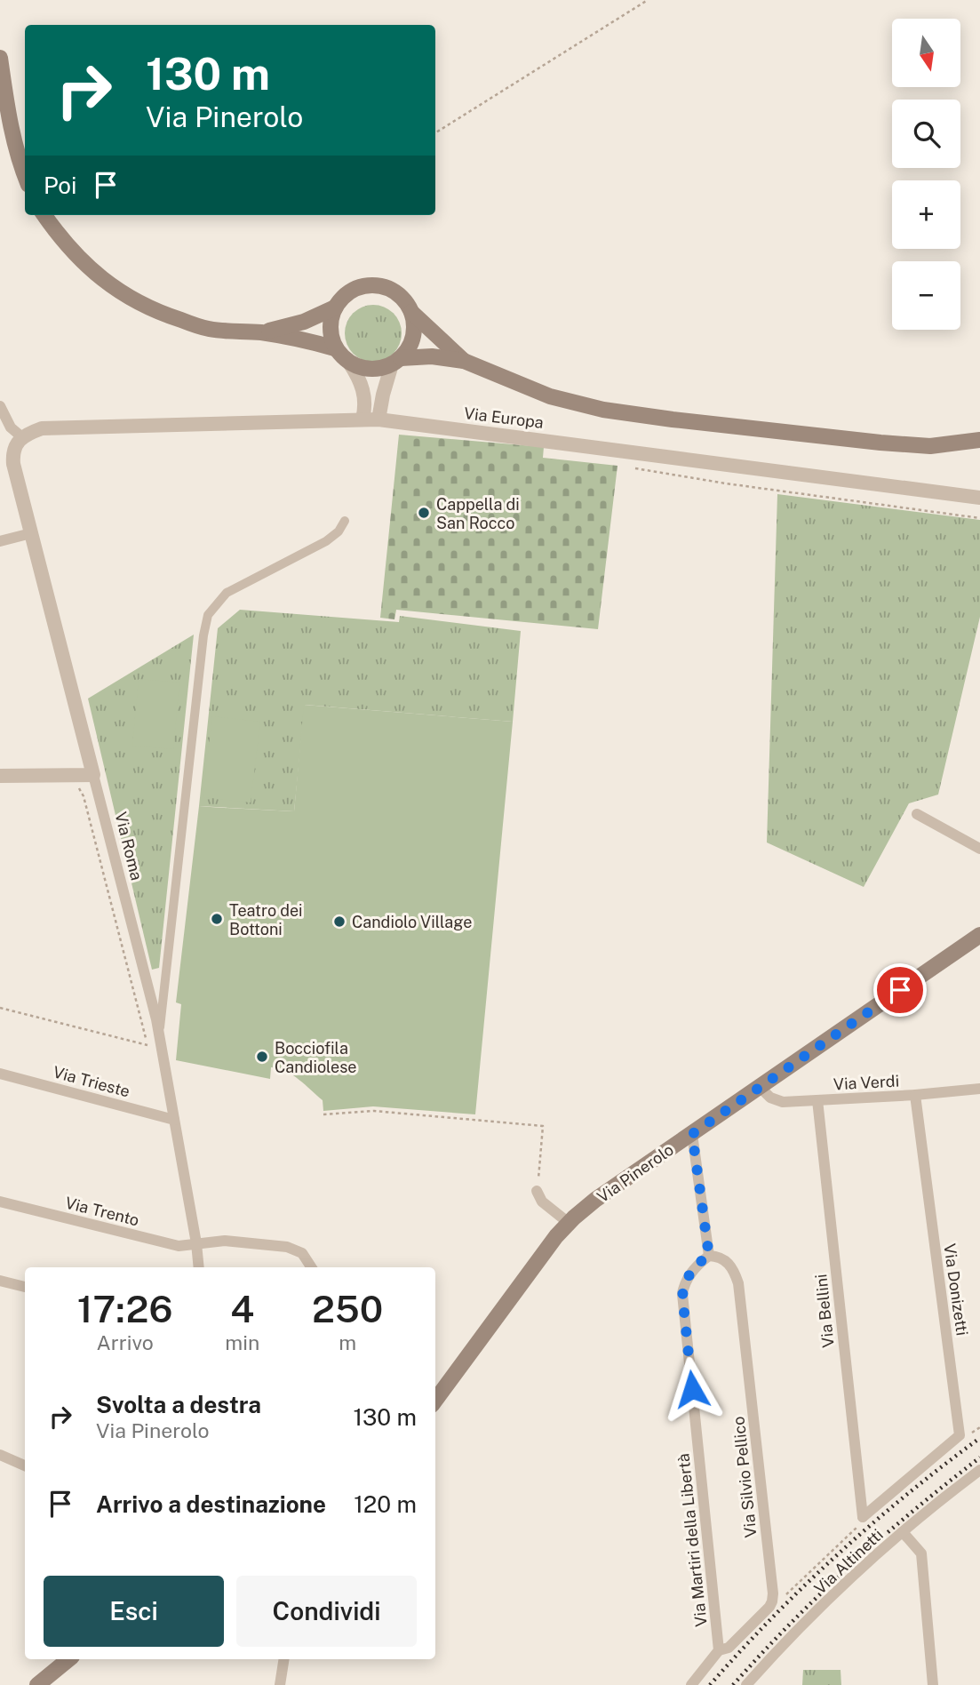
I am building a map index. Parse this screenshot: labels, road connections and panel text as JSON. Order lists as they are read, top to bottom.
{
  "streets": {
    "main road": ["Via Pinerolo"],
    "street": [
      "Via Europa",
      "Via Roma",
      "Via Trieste",
      "Via Verdi",
      "Via Trento",
      "Via Donizetti",
      "Via Bellini",
      "Via Silvio Pellico",
      "Via Martiri della Libertà",
      "Via Altinetti"
    ]
  },
  "crossings": [
    ["Via Europa", "Via Roma"],
    ["Via Roma", "Via Trieste"],
    ["Via Roma", "Via Trento"],
    ["Via Verdi", "Via Pinerolo"],
    ["Via Verdi", "Via Donizetti"],
    ["Via Verdi", "Via Bellini"],
    ["Via Donizetti", "Via Bellini"],
    ["Via Silvio Pellico", "Via Martiri della Libertà"]
  ],
  "places": [
    "Cappella di San Rocco",
    "Teatro dei Bottoni",
    "Candiolo Village",
    "Bocciofila Candiolese"
  ],
  "north": "bottom",
  "page": {
    "map_buttons": ["+", "−"],
    "turn": ["130 m", "Via Pinerolo"],
    "then": "Poi",
    "eta": [
      "17:26",
      "Arrivo",
      "4",
      "min",
      "250",
      "m"
    ],
    "list": [
      {
        "name": "Svolta a destra",
        "note": "Via Pinerolo",
        "value": "130 m"
      },
      {
        "name": "Arrivo a destinazione",
        "value": "120 m"
      }
    ],
    "buttons": ["Esci", "Condividi"]
  }
}
